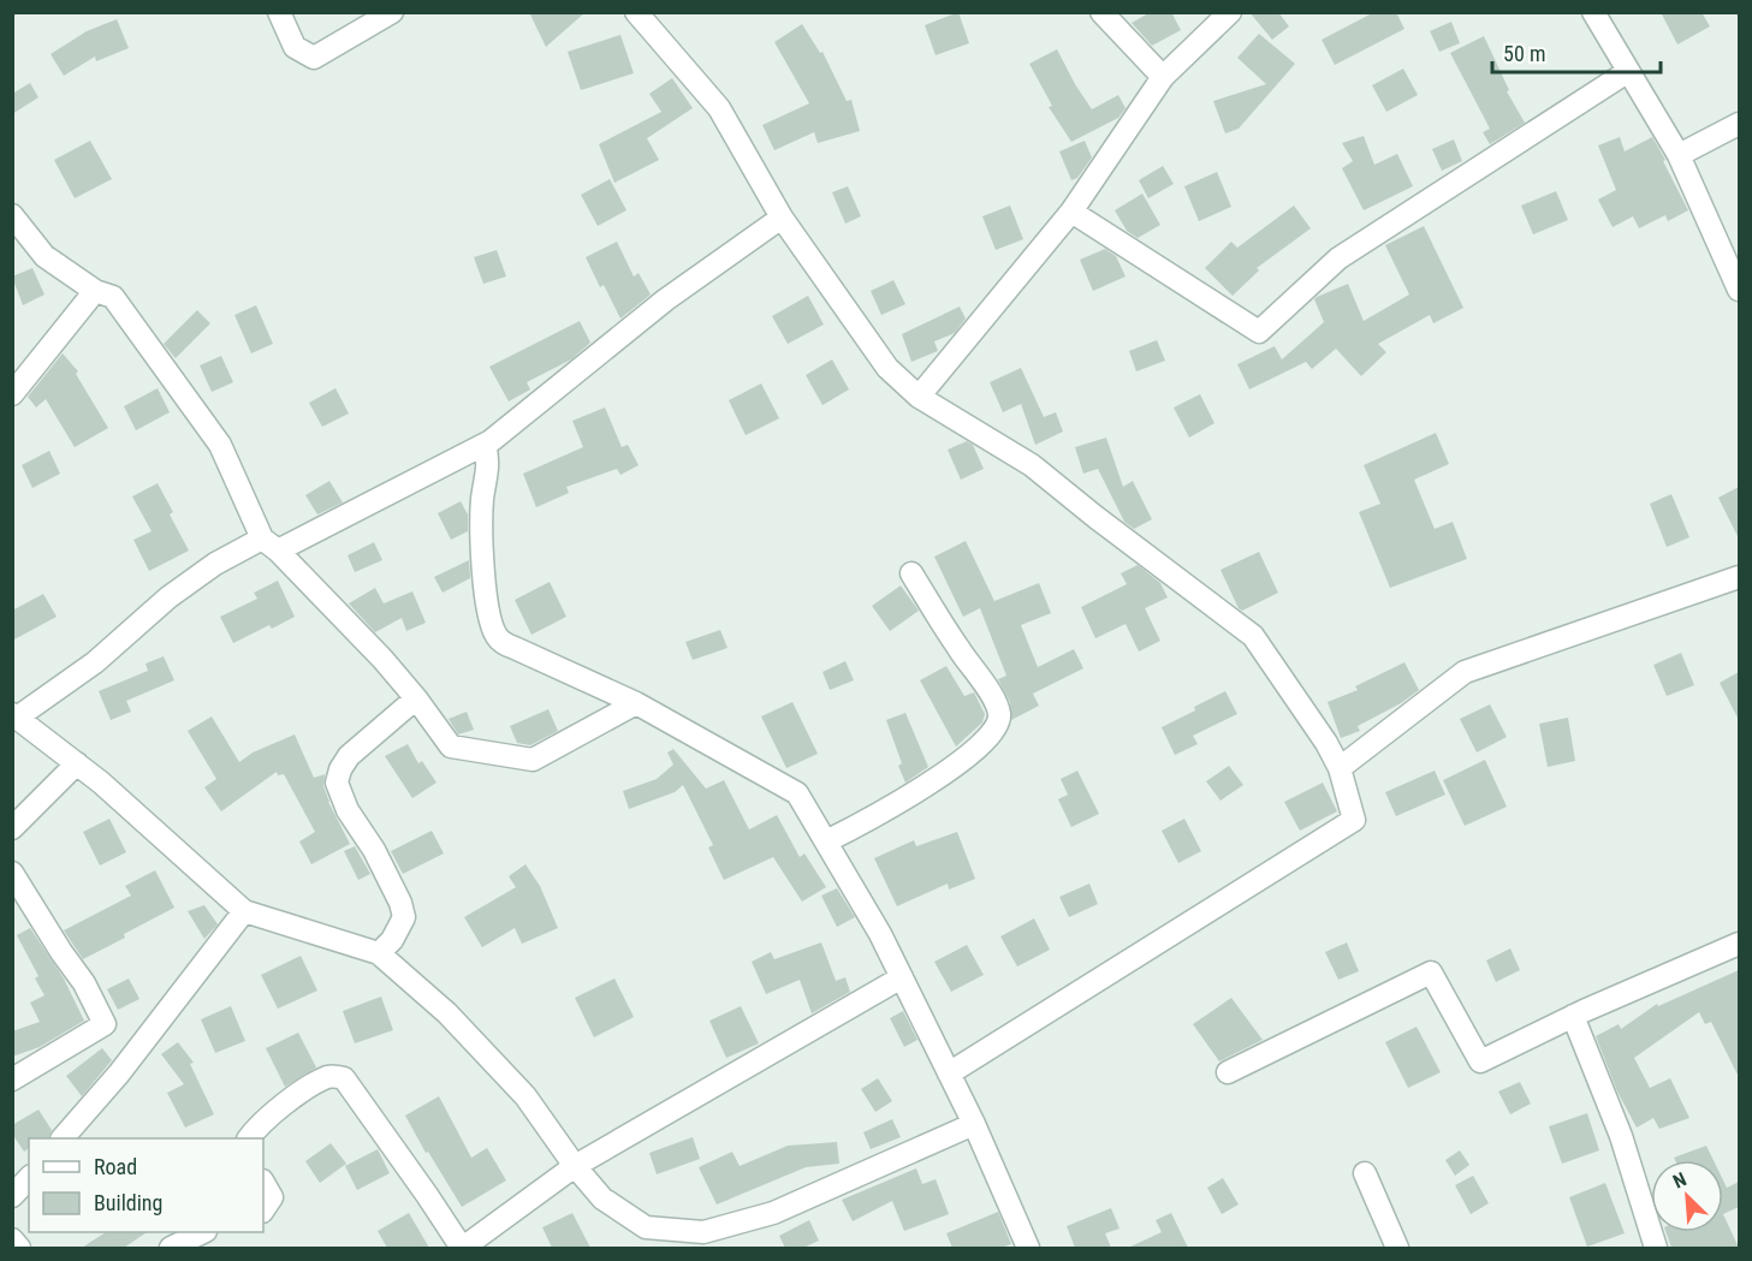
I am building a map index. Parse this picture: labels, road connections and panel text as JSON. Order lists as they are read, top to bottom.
{
  "legend": ["Road", "Building"],
  "scale_bar": "50 m",
  "north": "top left"
}
